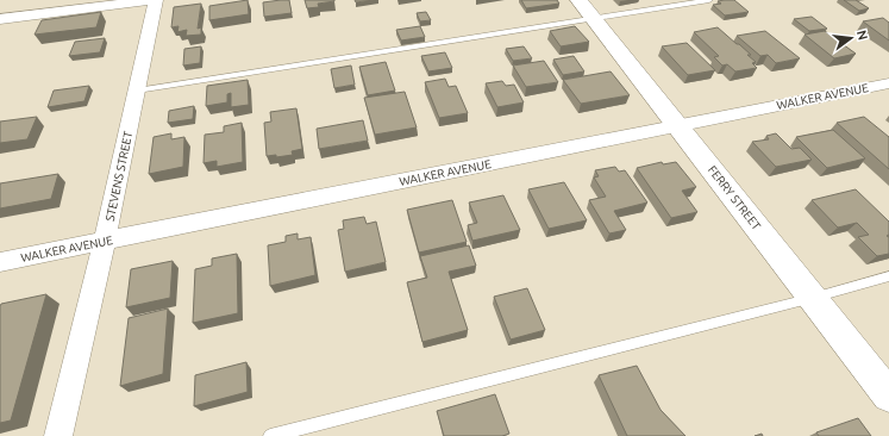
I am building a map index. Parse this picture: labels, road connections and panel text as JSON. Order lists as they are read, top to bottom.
{
  "streets": {
    "main road": ["FERRY STREET"],
    "street": ["WALKER AVENUE", "STEVENS STREET"]
  },
  "crossings": [
    ["WALKER AVENUE", "STEVENS STREET"],
    ["WALKER AVENUE", "FERRY STREET"]
  ],
  "north": "right"
}
